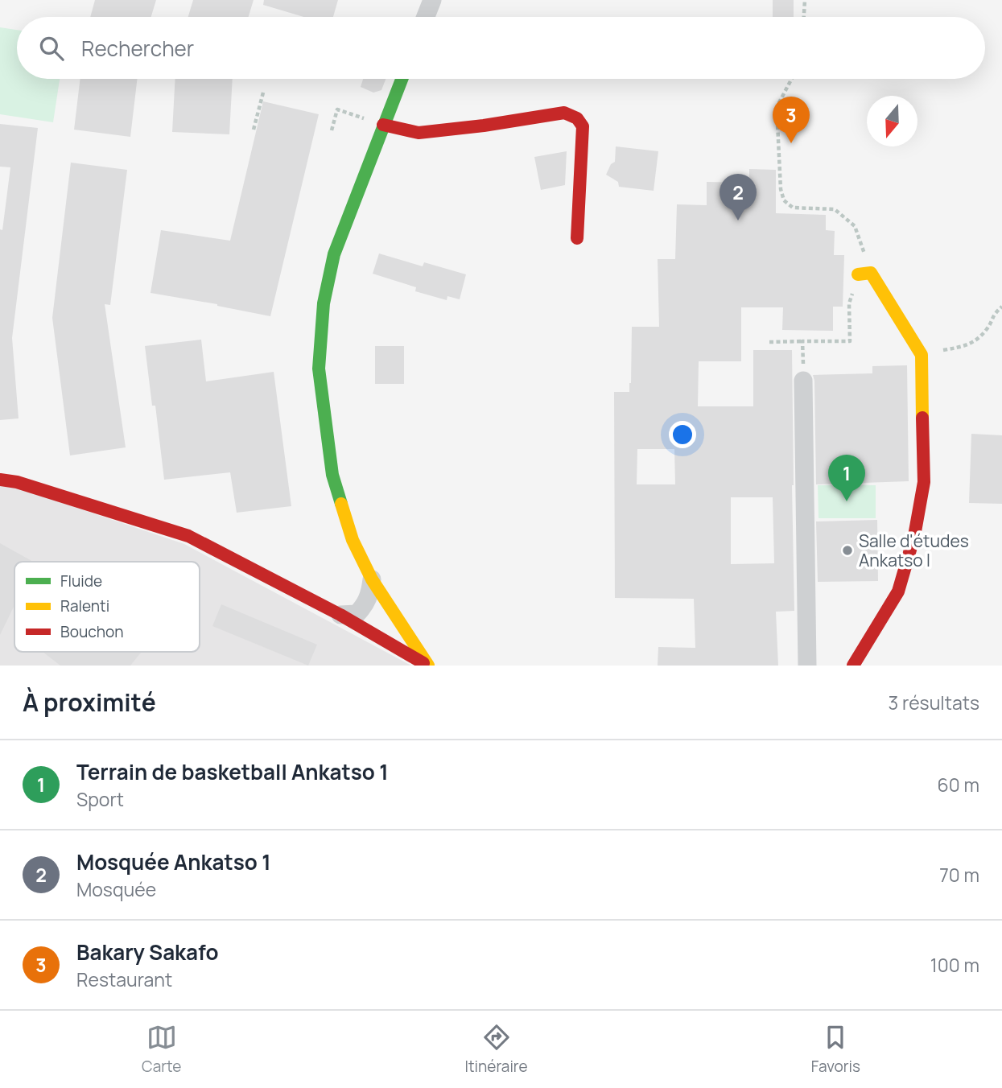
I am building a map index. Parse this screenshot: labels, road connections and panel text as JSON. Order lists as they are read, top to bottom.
{
  "places": ["Salle d'études Ankatso I"],
  "legend": ["Fluide", "Ralenti", "Bouchon"],
  "north": "bottom",
  "page": {
    "search": "Rechercher",
    "pins": ["3", "2", "1"],
    "heading": ["À proximité", "3 résultats"],
    "list": [
      {
        "mark": "1",
        "name": "Terrain de basketball Ankatso 1",
        "note": "Sport",
        "value": "60 m"
      },
      {
        "mark": "2",
        "name": "Mosquée Ankatso 1",
        "note": "Mosquée",
        "value": "70 m"
      },
      {
        "mark": "3",
        "name": "Bakary Sakafo",
        "note": "Restaurant",
        "value": "100 m"
      }
    ],
    "nav": ["Carte", "Itinéraire", "Favoris"]
  }
}
